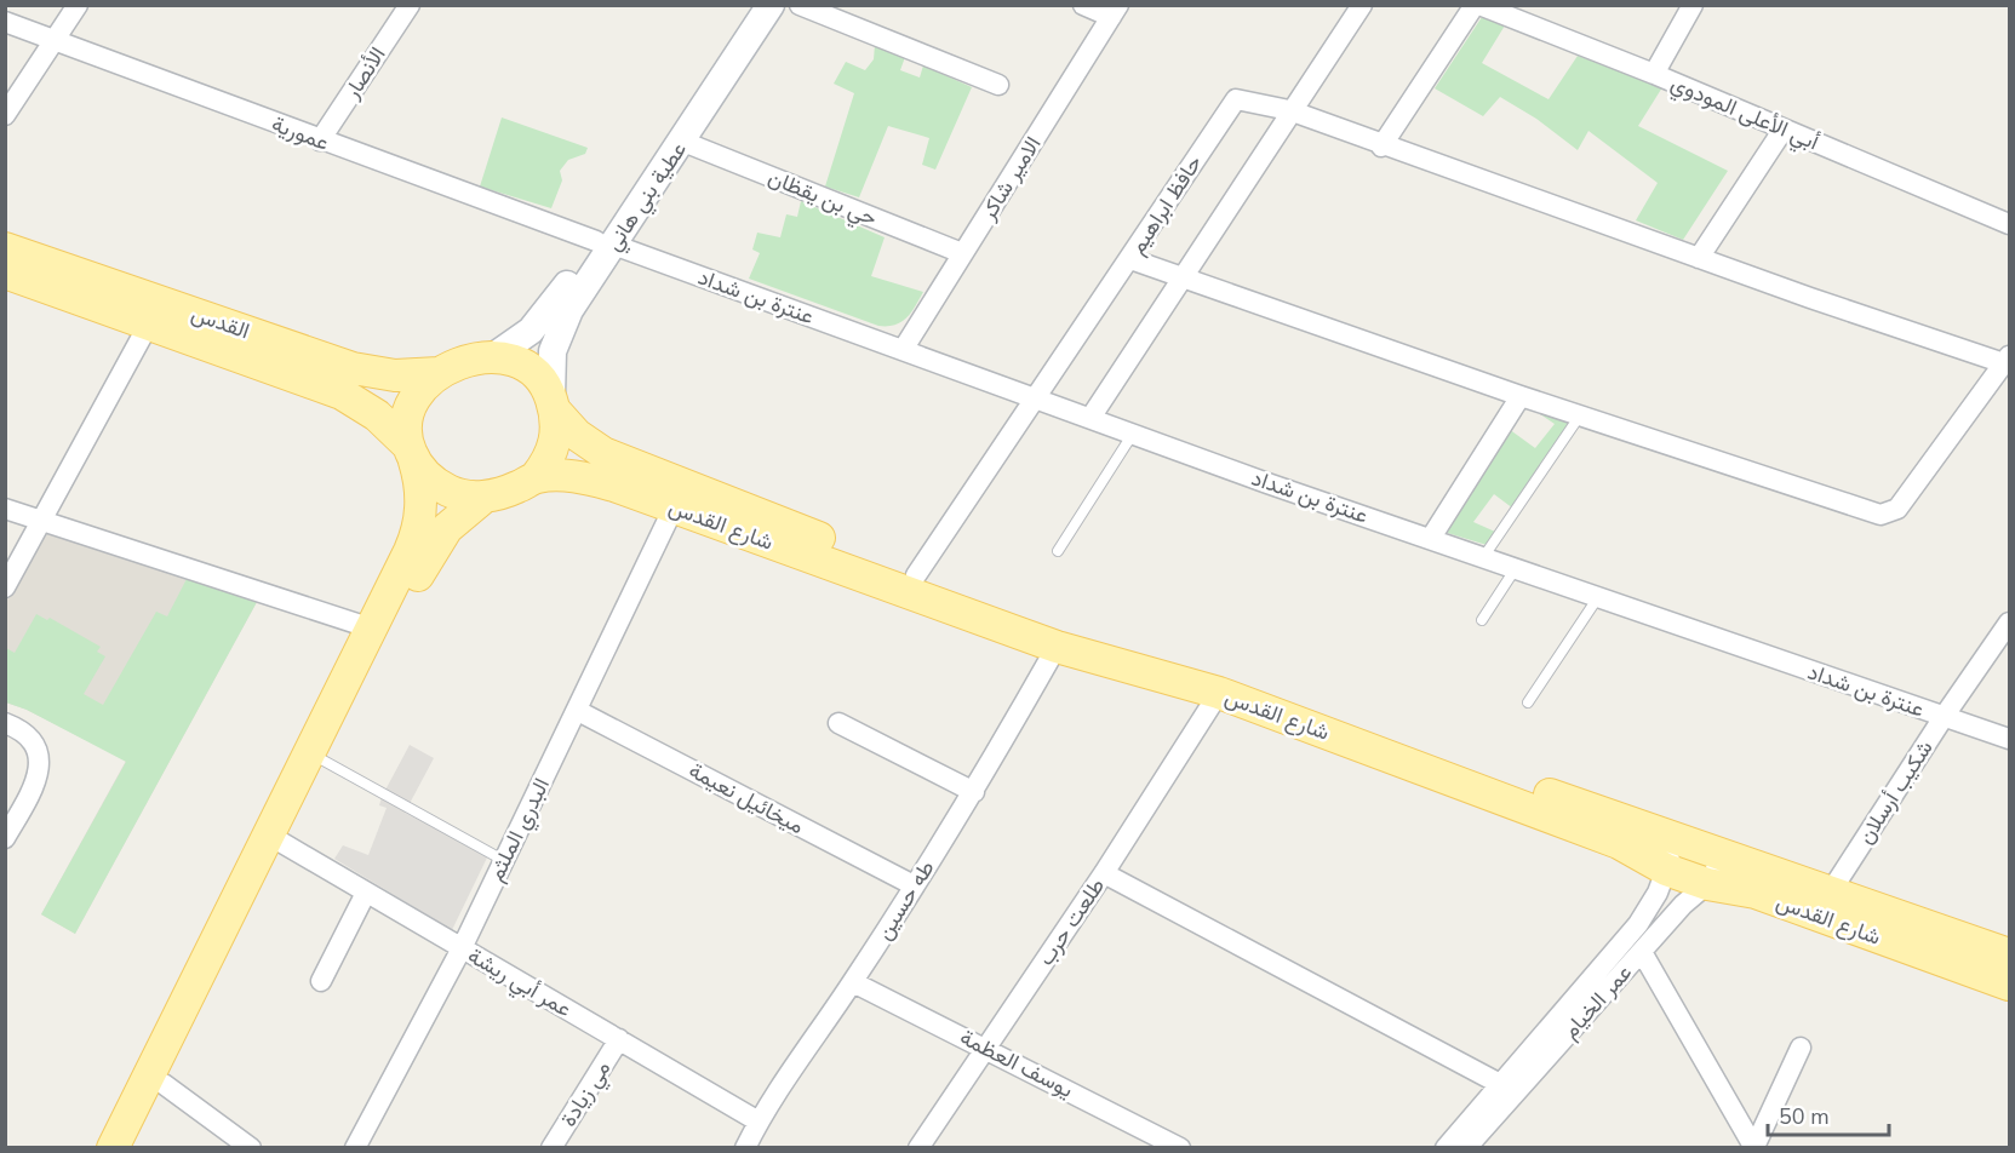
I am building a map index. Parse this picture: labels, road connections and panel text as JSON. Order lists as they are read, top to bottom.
{
  "streets": {
    "main road": ["عطية بني هاني", "القدس", "شارع القدس"],
    "street": [
      "الأنصار",
      "أبي الأعلى المودوي",
      "عمورية",
      "الامير شاكر",
      "حي بن يقظان",
      "حافظ ابراهيم",
      "عنترة بن شداد",
      "شكيب أرسلان",
      "ميخائيل نعيمة",
      "البدري الملثم",
      "طه حسين",
      "طلعت حرب",
      "عمر أبي ريشة",
      "عمر الخيام",
      "يوسف العظمة",
      "مي زيادة"
    ]
  },
  "crossings": [
    ["الأنصار", "عمورية"],
    ["عمورية", "عطية بني هاني"],
    ["عمورية", "عنترة بن شداد"],
    ["الامير شاكر", "حي بن يقظان"],
    ["الامير شاكر", "عنترة بن شداد"],
    ["عطية بني هاني", "حي بن يقظان"],
    ["عطية بني هاني", "عنترة بن شداد"],
    ["عطية بني هاني", "القدس"],
    ["عطية بني هاني", "شارع القدس"],
    ["حافظ ابراهيم", "عنترة بن شداد"],
    ["عنترة بن شداد", "شكيب أرسلان"],
    ["القدس", "شارع القدس"],
    ["شارع القدس", "البدري الملثم"],
    ["شارع القدس", "طه حسين"],
    ["شارع القدس", "طلعت حرب"],
    ["شارع القدس", "عمر الخيام"],
    ["ميخائيل نعيمة", "البدري الملثم"],
    ["ميخائيل نعيمة", "طه حسين"],
    ["البدري الملثم", "عمر أبي ريشة"],
    ["طه حسين", "عمر أبي ريشة"],
    ["طه حسين", "يوسف العظمة"],
    ["طلعت حرب", "يوسف العظمة"],
    ["عمر أبي ريشة", "مي زيادة"]
  ],
  "scale_bar": "50 m"
}
